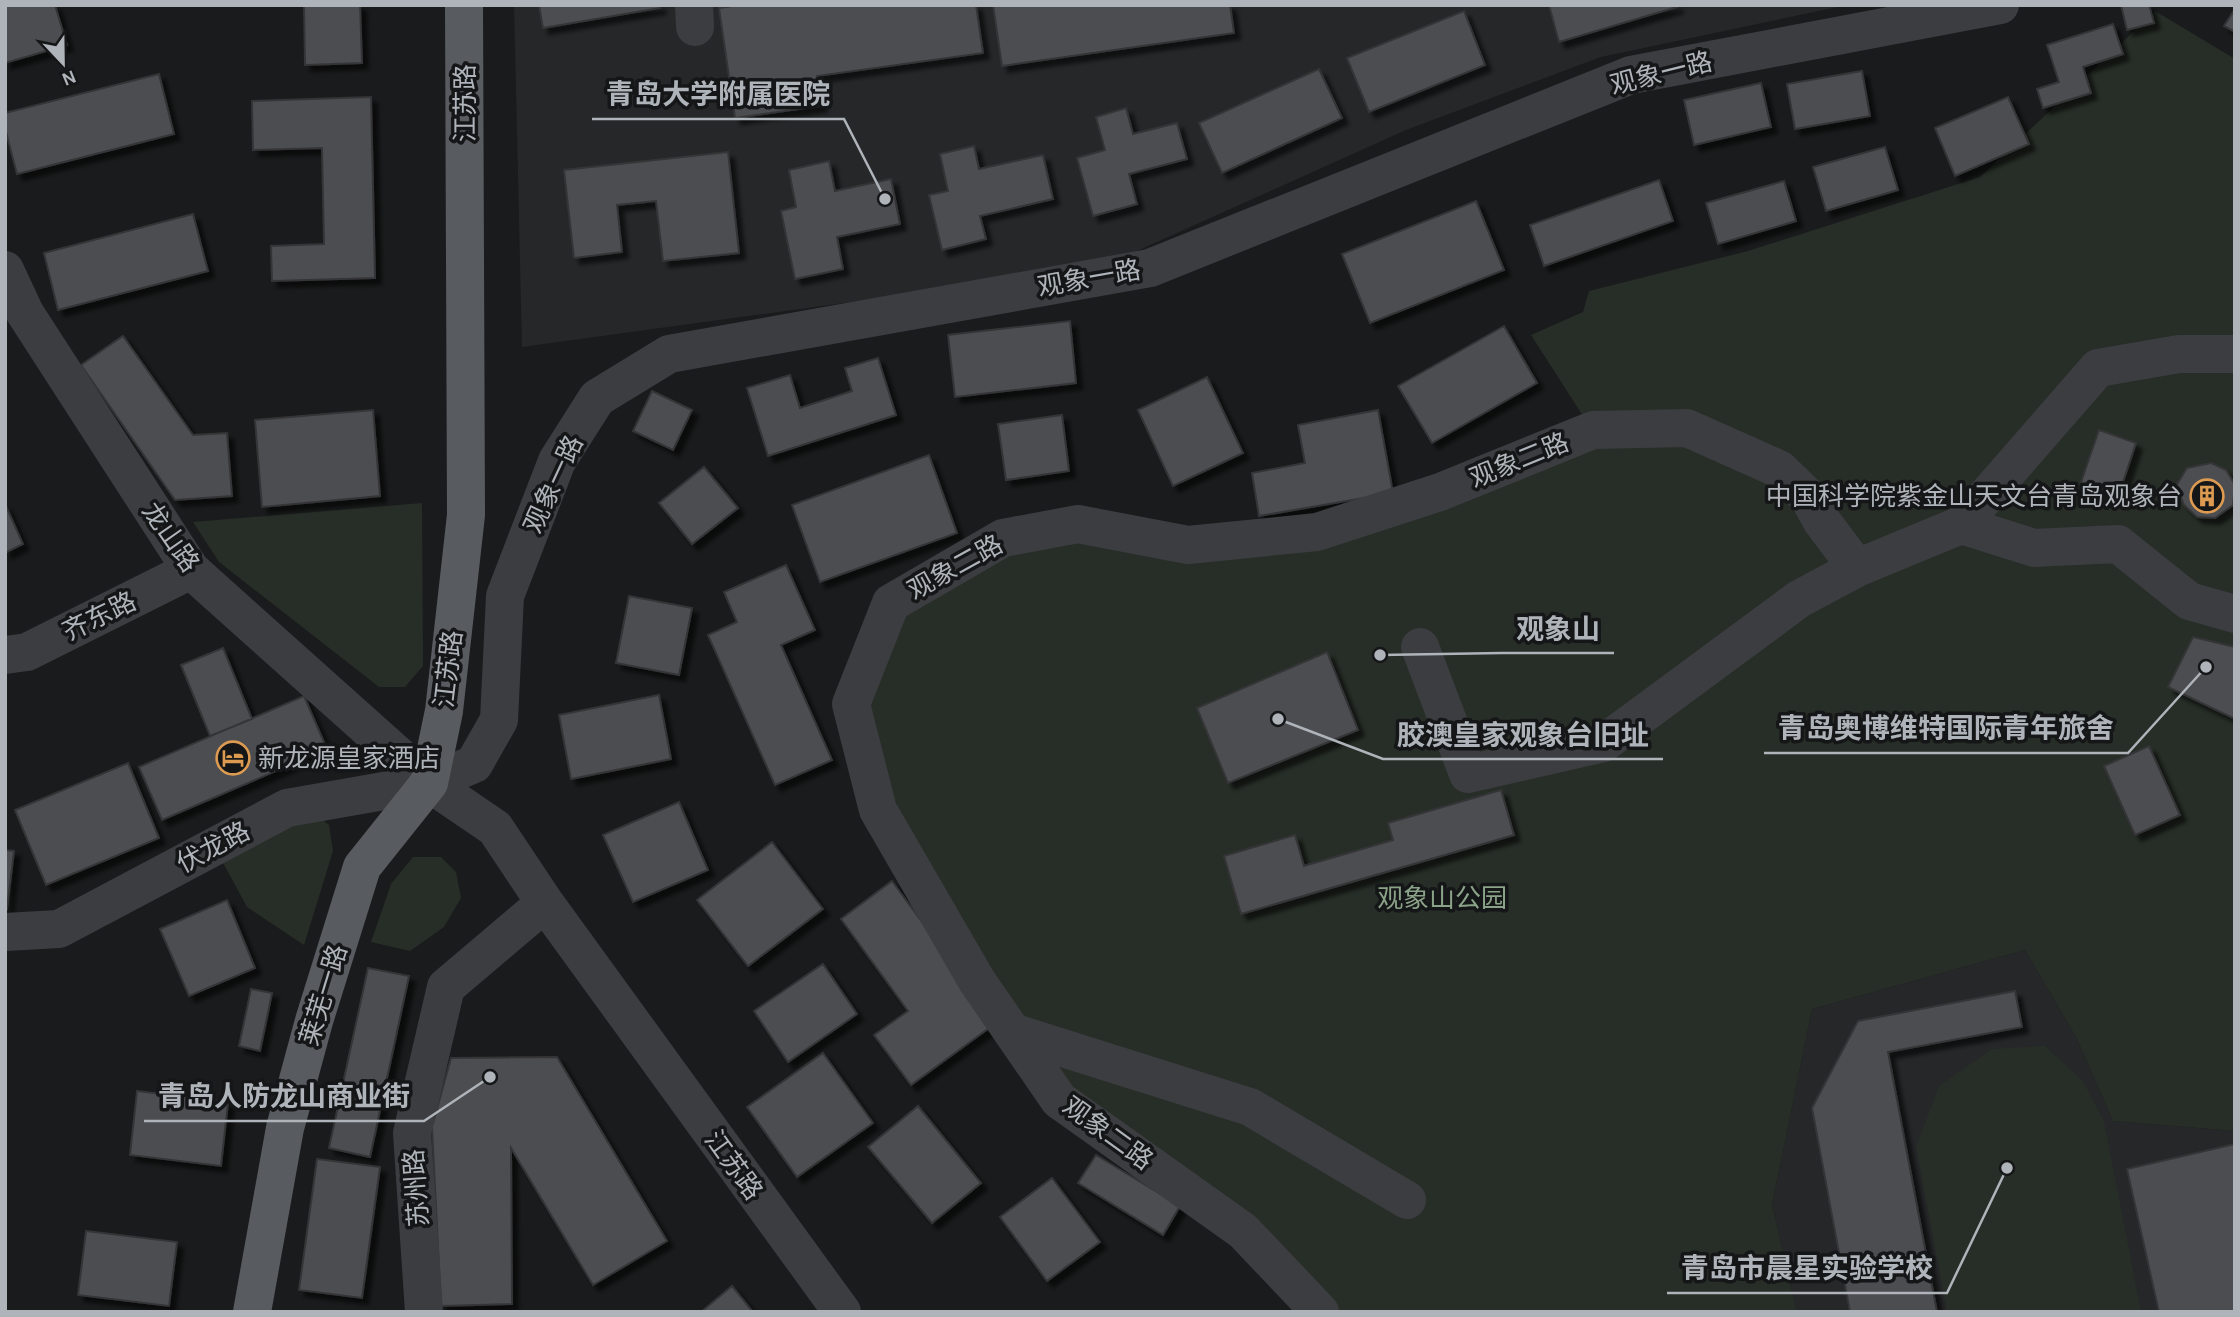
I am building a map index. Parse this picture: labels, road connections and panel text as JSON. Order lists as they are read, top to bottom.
{
  "streets": {
    "main road": ["江苏路", "莱芜一路"],
    "street": [
      "观象一路",
      "观象二路",
      "龙山路",
      "齐东路",
      "伏龙路",
      "苏州路"
    ]
  },
  "crossings": [
    ["观象一路", "江苏路"],
    ["观象一路", "龙山路"],
    ["观象一路", "伏龙路"],
    ["观象一路", "莱芜一路"],
    ["江苏路", "龙山路"],
    ["江苏路", "伏龙路"],
    ["江苏路", "莱芜一路"],
    ["江苏路", "苏州路"],
    ["龙山路", "齐东路"],
    ["龙山路", "伏龙路"],
    ["龙山路", "莱芜一路"],
    ["伏龙路", "莱芜一路"]
  ],
  "parks": ["观象山公园"],
  "places": {
    "other": [
      "青岛大学附属医院",
      "观象山",
      "青岛奥博维特国际青年旅舍",
      "胶澳皇家观象台旧址",
      "青岛人防龙山商业街",
      "青岛市晨星实验学校"
    ],
    "building": ["中国科学院紫金山天文台青岛观象台"],
    "hotel": ["新龙源皇家酒店"]
  },
  "north": "bottom"
}
